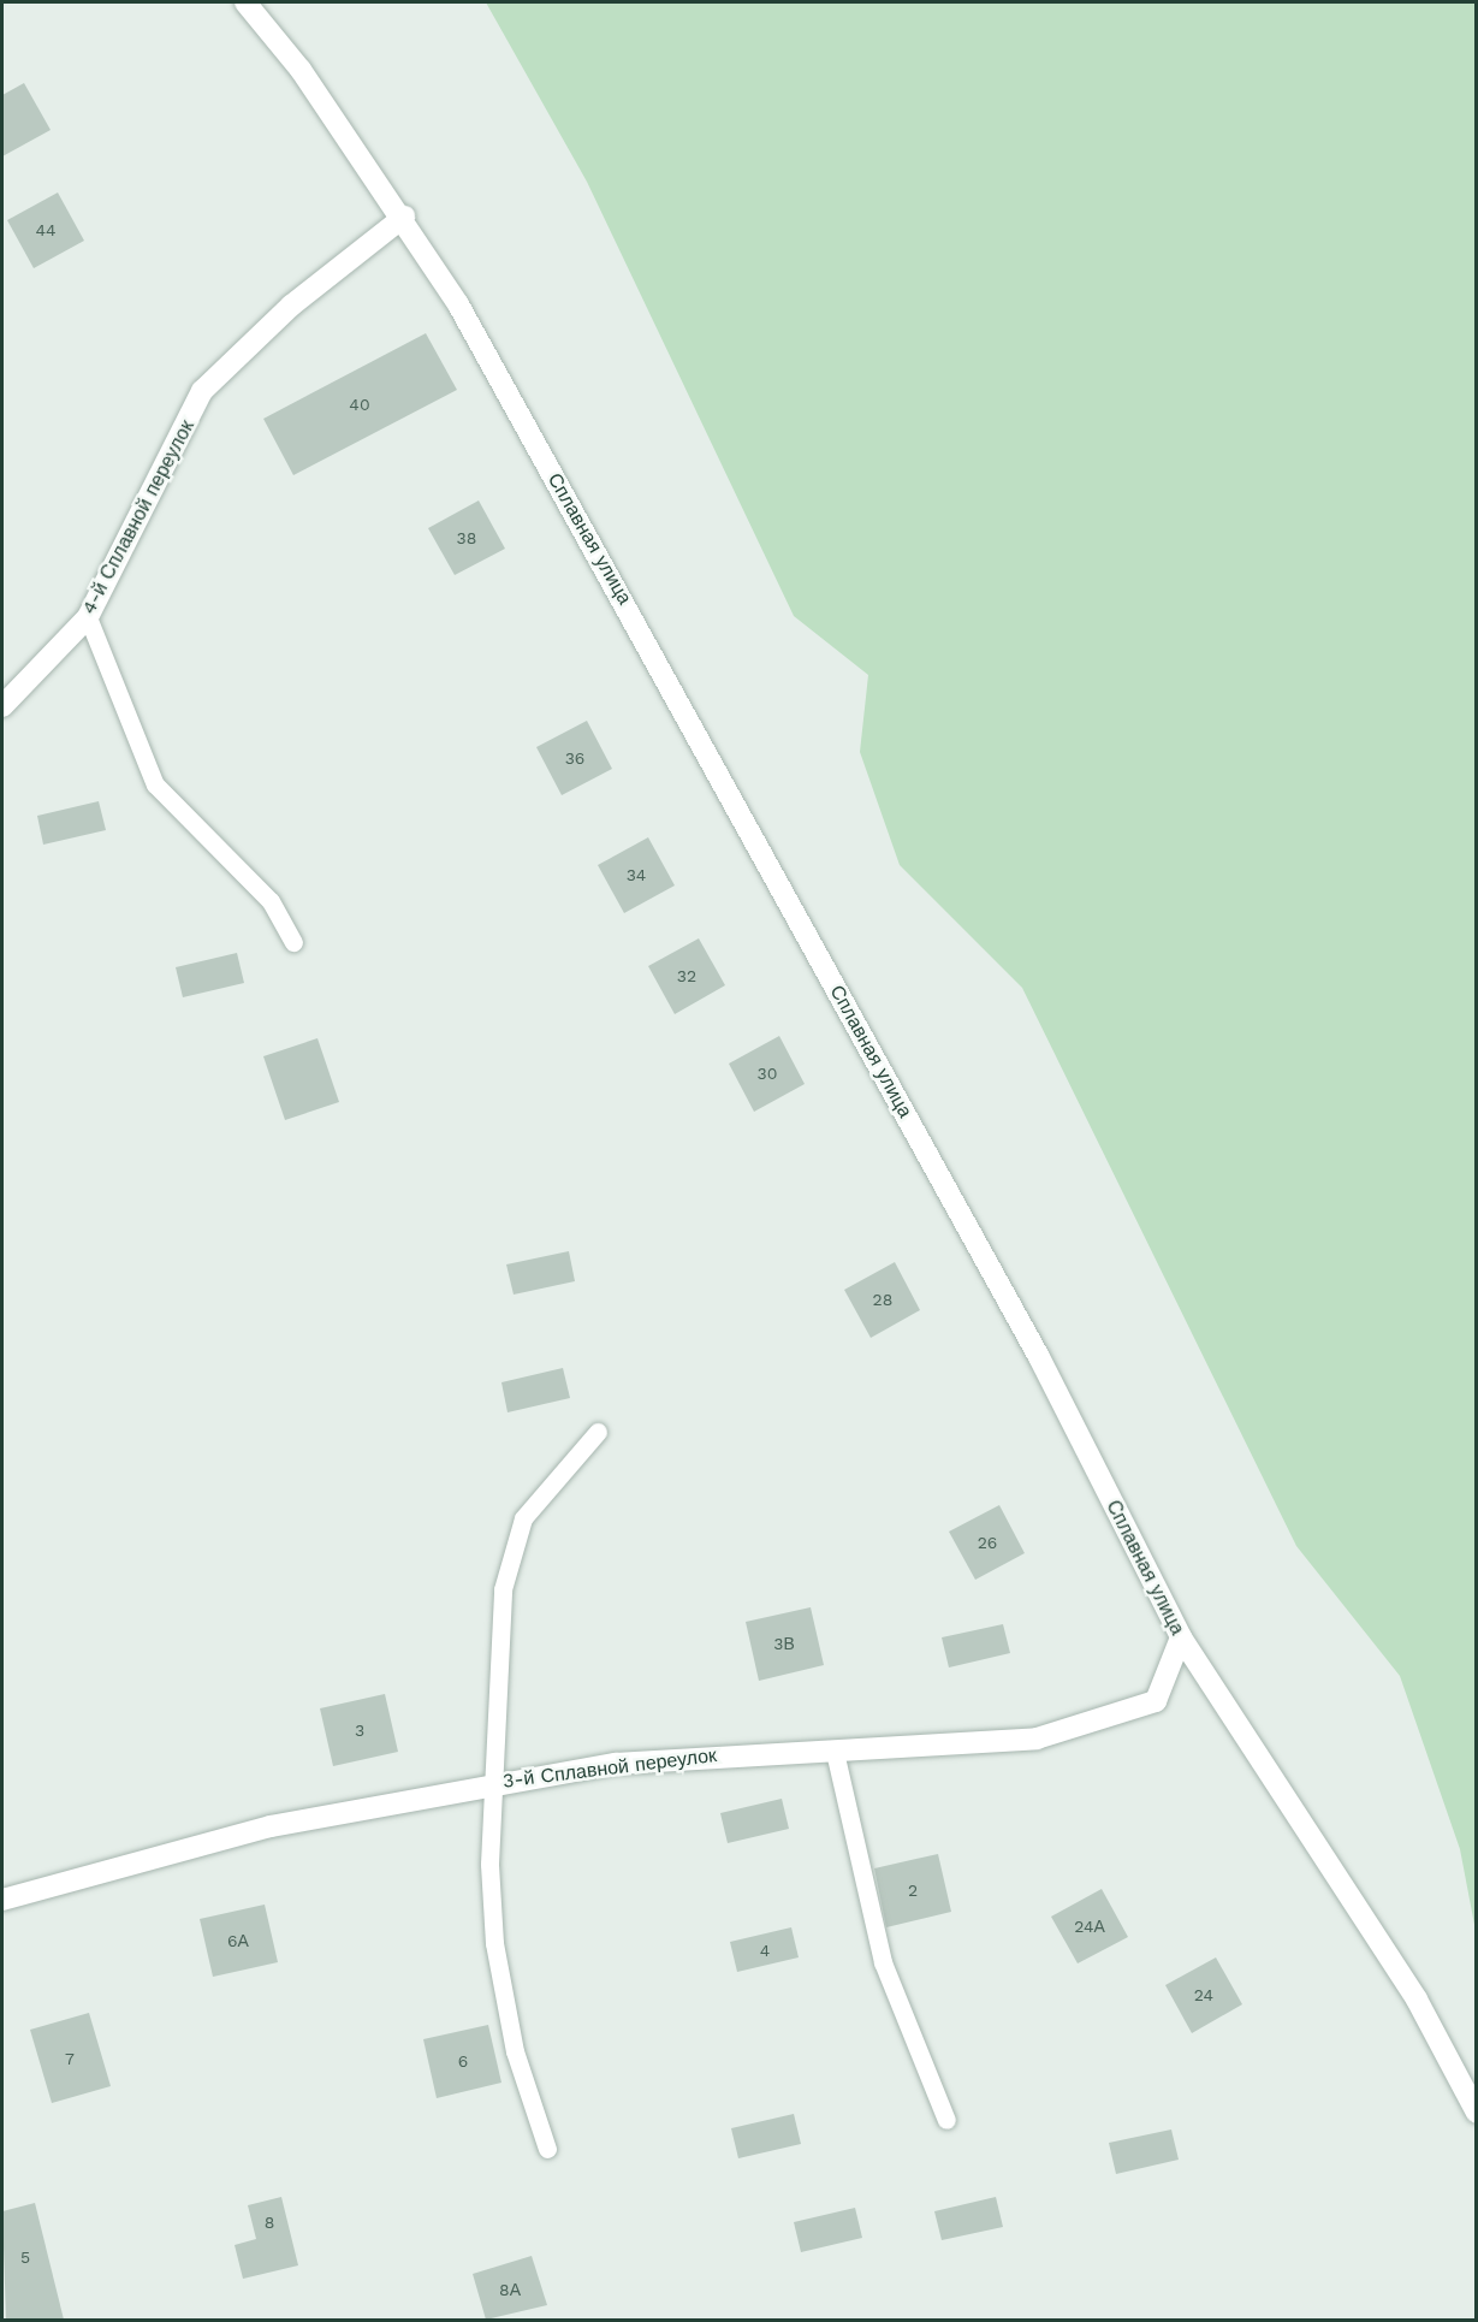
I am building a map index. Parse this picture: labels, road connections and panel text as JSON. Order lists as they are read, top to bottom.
{
  "streets": {
    "street": ["4-й Сплавной переулок", "Сплавная улица", "3-й Сплавной переулок"]
  },
  "crossings": [
    ["4-й Сплавной переулок", "Сплавная улица"],
    ["Сплавная улица", "3-й Сплавной переулок"]
  ],
  "house_numbers": [
    "44",
    "40",
    "38",
    "36",
    "34",
    "32",
    "30",
    "28",
    "26",
    "3В",
    "3",
    "2",
    "24А",
    "6А",
    "4",
    "24",
    "7",
    "6",
    "8",
    "5",
    "8А"
  ]
}
